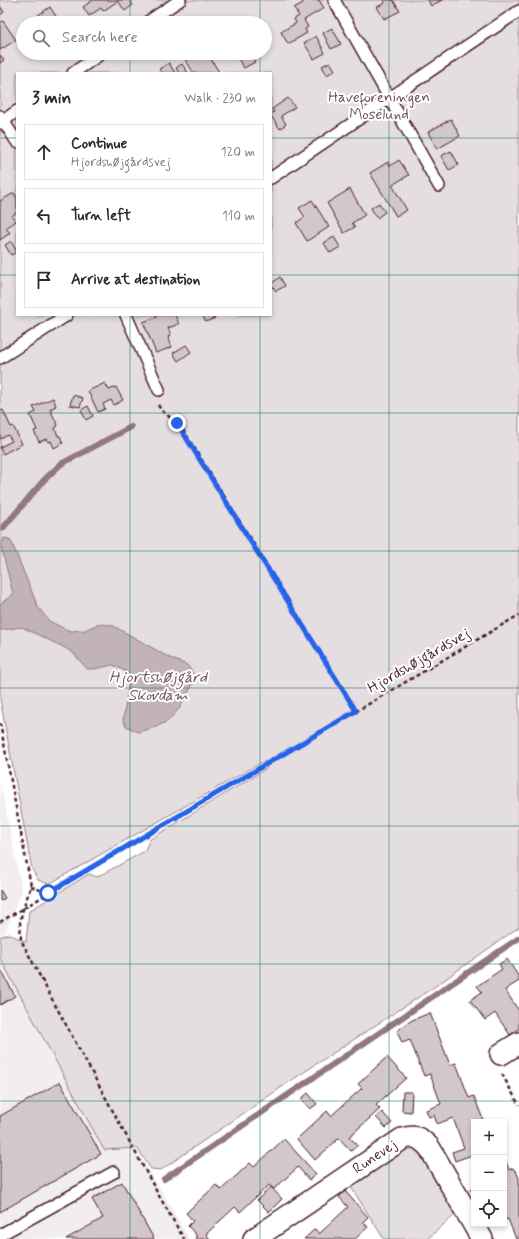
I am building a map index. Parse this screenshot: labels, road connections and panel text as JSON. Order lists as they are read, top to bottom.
{
  "streets": {
    "street": ["Runevej"],
    "path": ["Hjordshøjgårdsvej"]
  },
  "water": ["Hjortshøjgård Skovdam"],
  "parks": ["Haveforeningen Moselund"],
  "page": {
    "search": "Search here",
    "heading": ["3 min", "Walk · 230 m"],
    "list": [
      ["Continue", "Hjordshøjgårdsvej", "120 m"],
      ["Turn left", "110 m"],
      "Arrive at destination"
    ],
    "map_buttons": ["+", "−"]
  }
}
